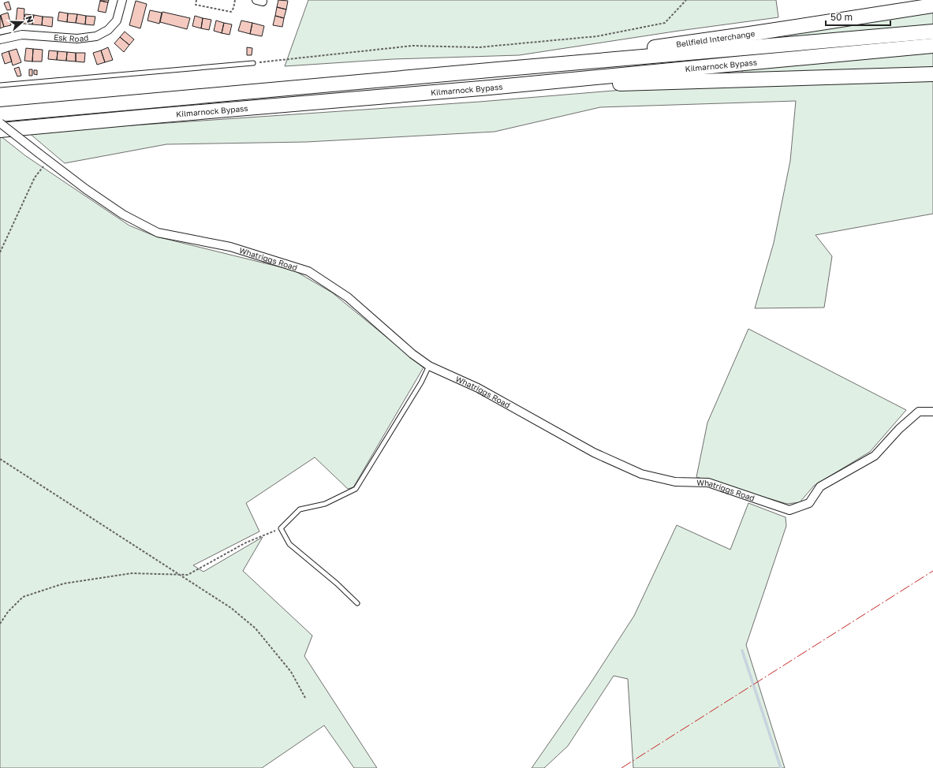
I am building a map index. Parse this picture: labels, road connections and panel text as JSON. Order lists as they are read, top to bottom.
{
  "streets": {
    "highway": ["Bellfield Interchange", "Kilmarnock Bypass"],
    "street": ["Esk Road", "Whatriggs Road"]
  },
  "crossings": [
    ["Bellfield Interchange", "Kilmarnock Bypass"]
  ],
  "scale_bar": "50 m",
  "north": "right"
}
